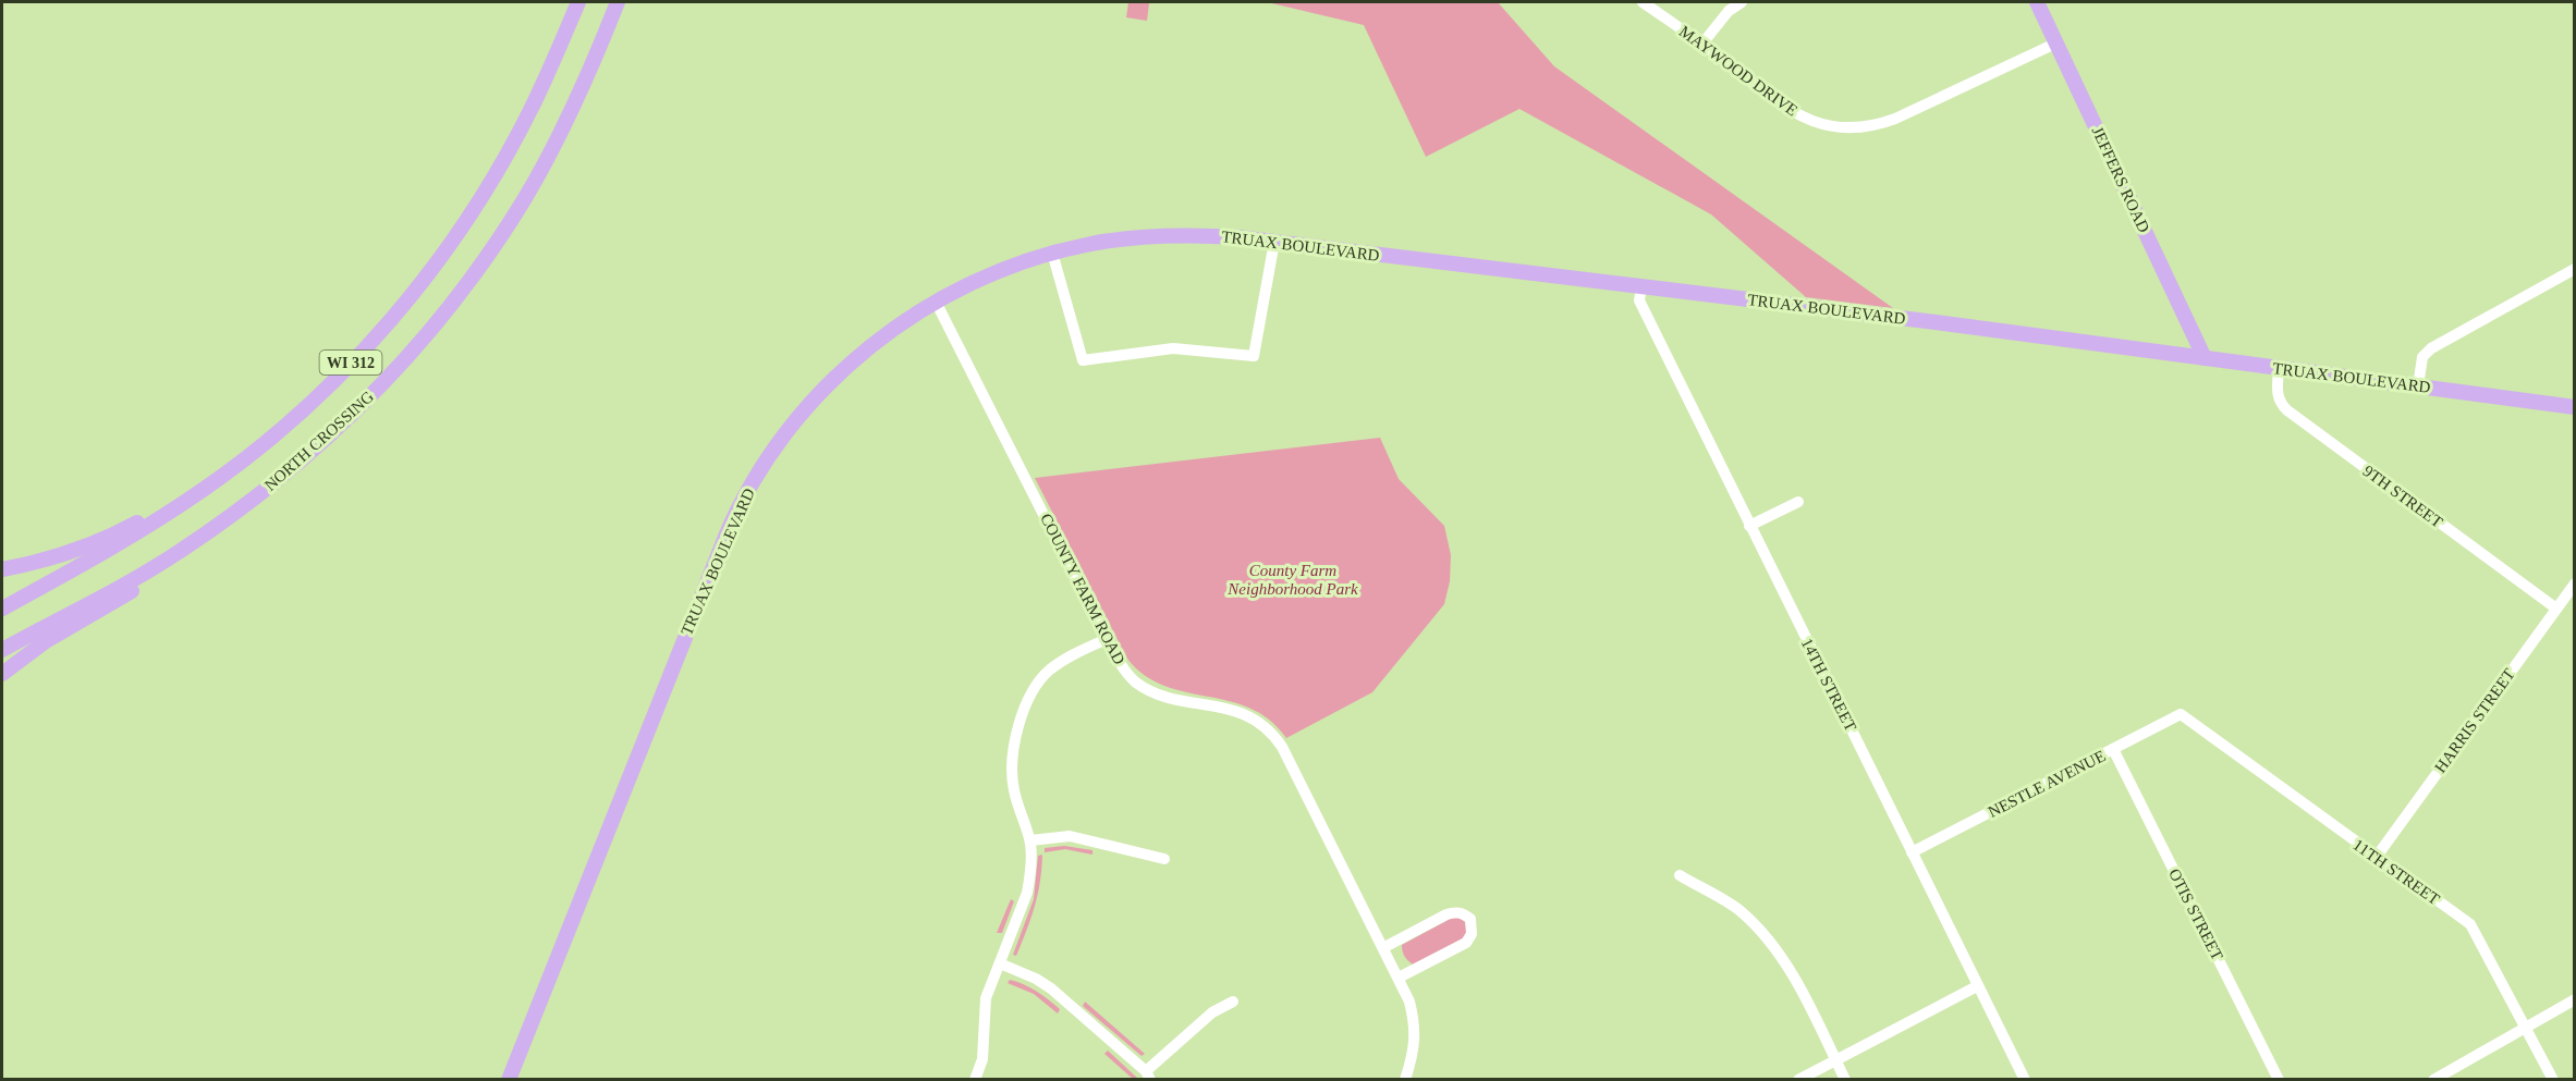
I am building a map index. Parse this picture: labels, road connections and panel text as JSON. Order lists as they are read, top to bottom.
{
  "streets": {
    "main road": [
      "JEFFERS ROAD",
      "TRUAX BOULEVARD",
      "WI 312",
      "NORTH CROSSING"
    ],
    "street": [
      "MAYWOOD DRIVE",
      "9TH STREET",
      "COUNTY FARM ROAD",
      "14TH STREET",
      "HARRIS STREET",
      "NESTLE AVENUE",
      "11TH STREET",
      "OTIS STREET"
    ]
  },
  "crossings": [
    ["MAYWOOD DRIVE", "JEFFERS ROAD"],
    ["JEFFERS ROAD", "TRUAX BOULEVARD"],
    ["TRUAX BOULEVARD", "9TH STREET"],
    ["TRUAX BOULEVARD", "COUNTY FARM ROAD"],
    ["TRUAX BOULEVARD", "14TH STREET"],
    ["9TH STREET", "HARRIS STREET"],
    ["14TH STREET", "NESTLE AVENUE"],
    ["HARRIS STREET", "11TH STREET"],
    ["NESTLE AVENUE", "11TH STREET"],
    ["NESTLE AVENUE", "OTIS STREET"]
  ],
  "parks": ["County Farm Neighborhood Park"]
}
